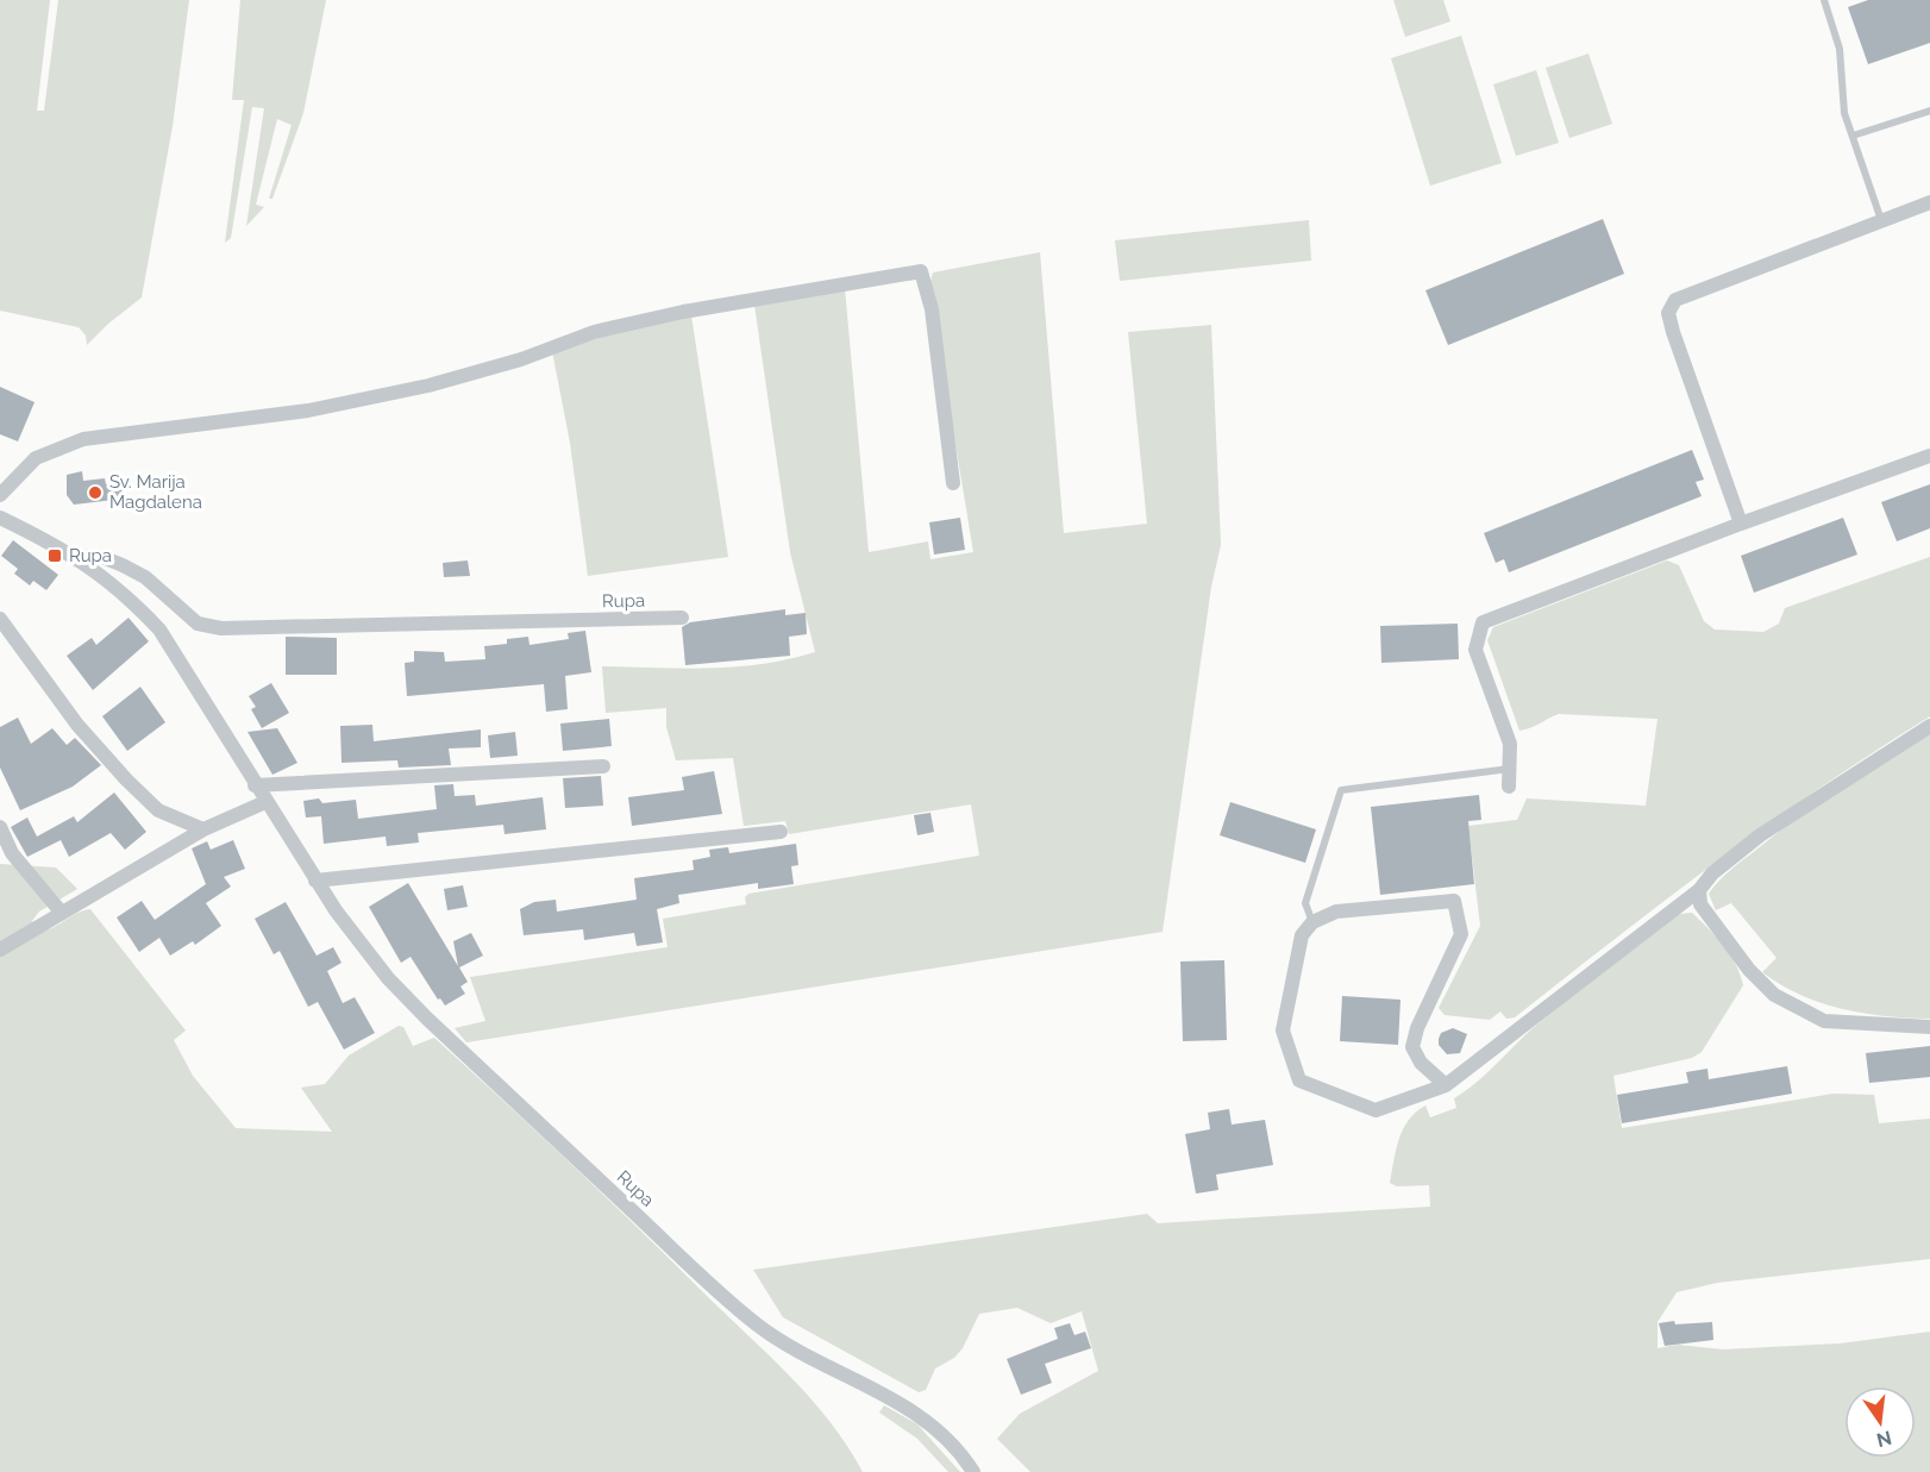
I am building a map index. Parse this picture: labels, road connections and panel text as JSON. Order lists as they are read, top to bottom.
{
  "streets": {
    "street": ["Rupa"]
  },
  "places": {
    "other": ["Sv. Marija Magdalena"],
    "transit": ["Rupa"]
  },
  "north": "bottom"
}
